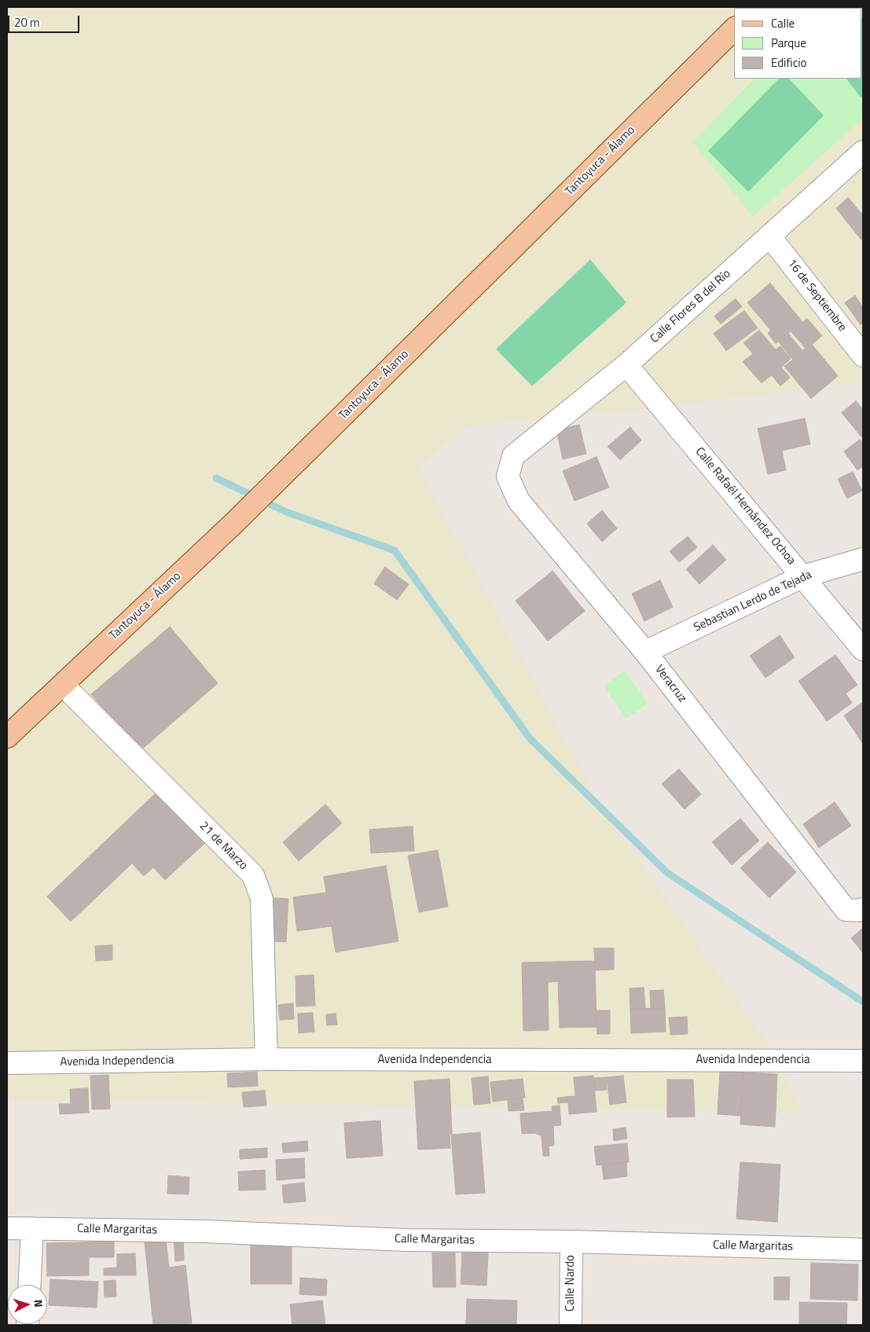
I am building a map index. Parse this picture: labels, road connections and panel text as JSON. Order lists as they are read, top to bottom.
{
  "streets": {
    "main road": ["Tantoyuca - Álamo"],
    "street": [
      "16 de Septiembre",
      "Calle Flores B del Río",
      "Calle Rafaél Hernández Ochoa",
      "Sebastian Lerdo de Tejada",
      "Veracruz",
      "21 de Marzo",
      "Avenida Independencia",
      "Calle Margaritas",
      "Calle Nardo"
    ]
  },
  "crossings": [
    ["Tantoyuca - Álamo", "21 de Marzo"],
    ["16 de Septiembre", "Calle Flores B del Río"],
    ["Calle Flores B del Río", "Calle Rafaél Hernández Ochoa"],
    ["Calle Flores B del Río", "Veracruz"],
    ["Calle Rafaél Hernández Ochoa", "Sebastian Lerdo de Tejada"],
    ["Sebastian Lerdo de Tejada", "Veracruz"],
    ["21 de Marzo", "Avenida Independencia"],
    ["Calle Margaritas", "Calle Nardo"]
  ],
  "legend": ["Calle", "Parque", "Edificio"],
  "scale_bar": "20 m",
  "north": "right"
}
